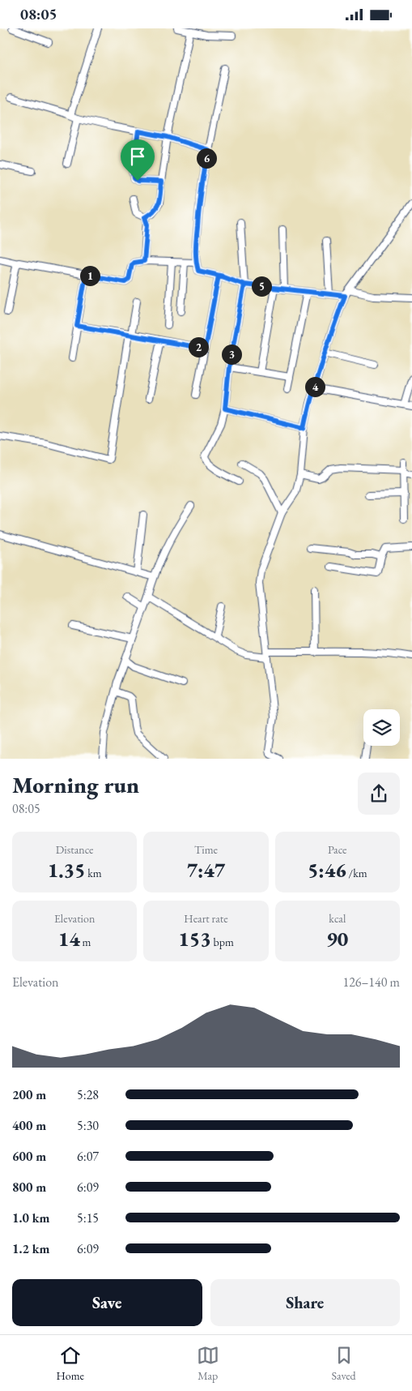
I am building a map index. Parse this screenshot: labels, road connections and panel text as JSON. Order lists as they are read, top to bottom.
{
  "page": {
    "status": "08:05",
    "pins": [
      "6",
      "1",
      "5",
      "2",
      "3",
      "4"
    ],
    "heading": ["Morning run", "08:05"],
    "stats": [
      ["Distance", "1.35 km"],
      ["Time", "7:47"],
      ["Pace", "5:46 /km"],
      ["Elevation", "14 m"],
      ["Heart rate", "153 bpm"],
      ["kcal", "90"]
    ],
    "chart": ["Elevation", "126–140 m"],
    "list": [
      {
        "name": "200 m",
        "note": "5:28"
      },
      {
        "name": "400 m",
        "note": "5:30"
      },
      {
        "name": "600 m",
        "note": "6:07"
      },
      {
        "name": "800 m",
        "note": "6:09"
      },
      {
        "name": "1.0 km",
        "note": "5:15"
      },
      {
        "name": "1.2 km",
        "note": "6:09"
      }
    ],
    "buttons": ["Save", "Share"],
    "tabs": ["Home", "Map", "Saved"]
  }
}
